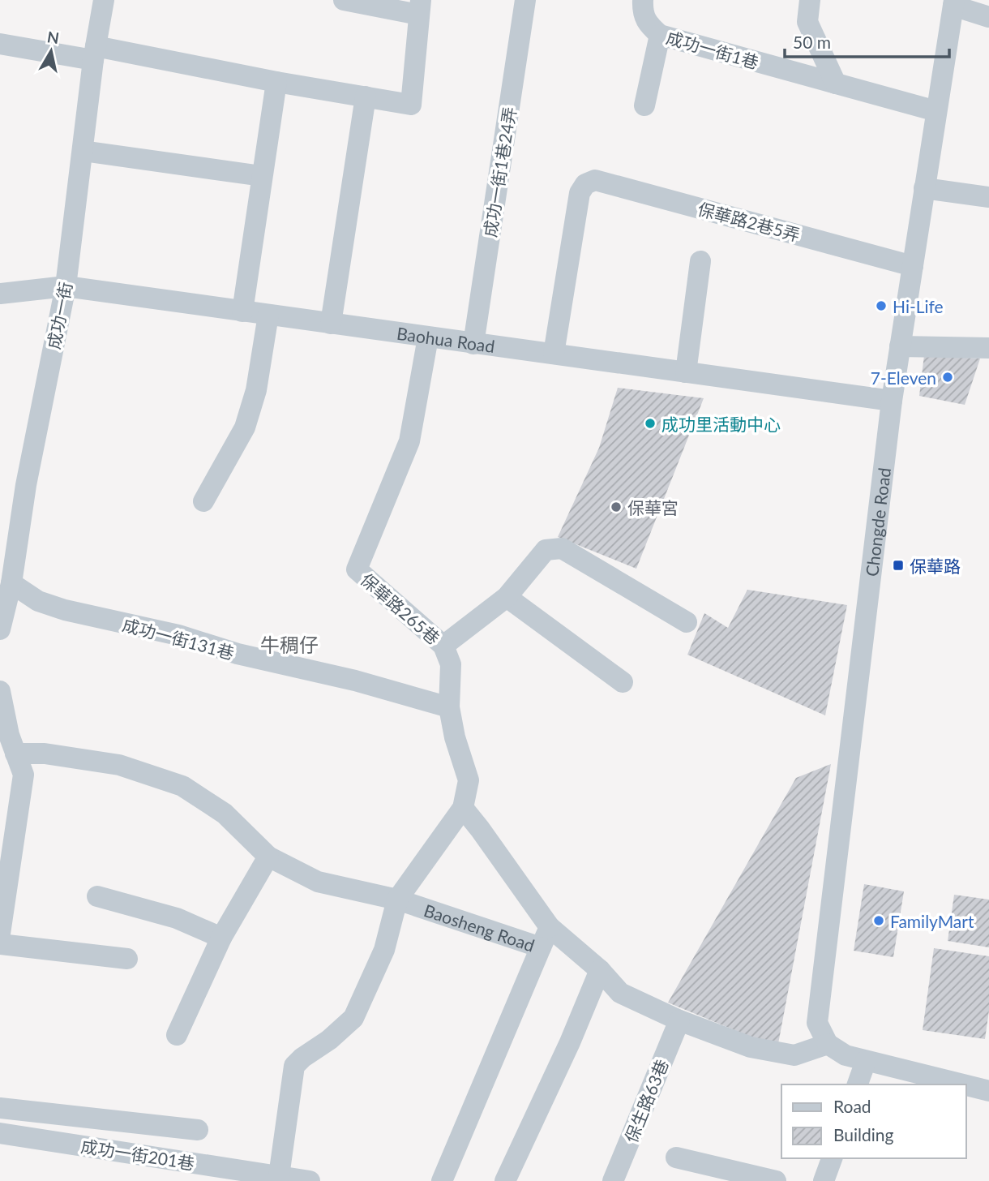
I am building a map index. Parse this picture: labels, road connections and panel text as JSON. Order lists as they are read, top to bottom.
{
  "streets": {
    "street": [
      "成功一街1巷",
      "成功一街1巷24弄",
      "保華路2巷5弄",
      "成功一街",
      "Baohua Road",
      "Chongde Road",
      "保華路265巷",
      "成功一街131巷",
      "Baosheng Road",
      "保生路63巷",
      "成功一街201巷"
    ]
  },
  "crossings": [
    ["成功一街1巷", "Chongde Road"],
    ["成功一街1巷24弄", "Baohua Road"],
    ["保華路2巷5弄", "Baohua Road"],
    ["保華路2巷5弄", "Chongde Road"],
    ["成功一街", "Baohua Road"],
    ["成功一街", "成功一街131巷"],
    ["Baohua Road", "Chongde Road"],
    ["Baohua Road", "保華路265巷"],
    ["Chongde Road", "Baosheng Road"],
    ["保華路265巷", "成功一街131巷"],
    ["保華路265巷", "Baosheng Road"],
    ["Baosheng Road", "保生路63巷"]
  ],
  "districts": ["牛稠仔"],
  "places": {
    "other": [
      "Hi-Life",
      "7-Eleven",
      "成功里活動中心",
      "保華宮",
      "FamilyMart"
    ],
    "transit": ["保華路"]
  },
  "legend": ["Road", "Building"],
  "scale_bar": "50 m",
  "north": "top"
}
